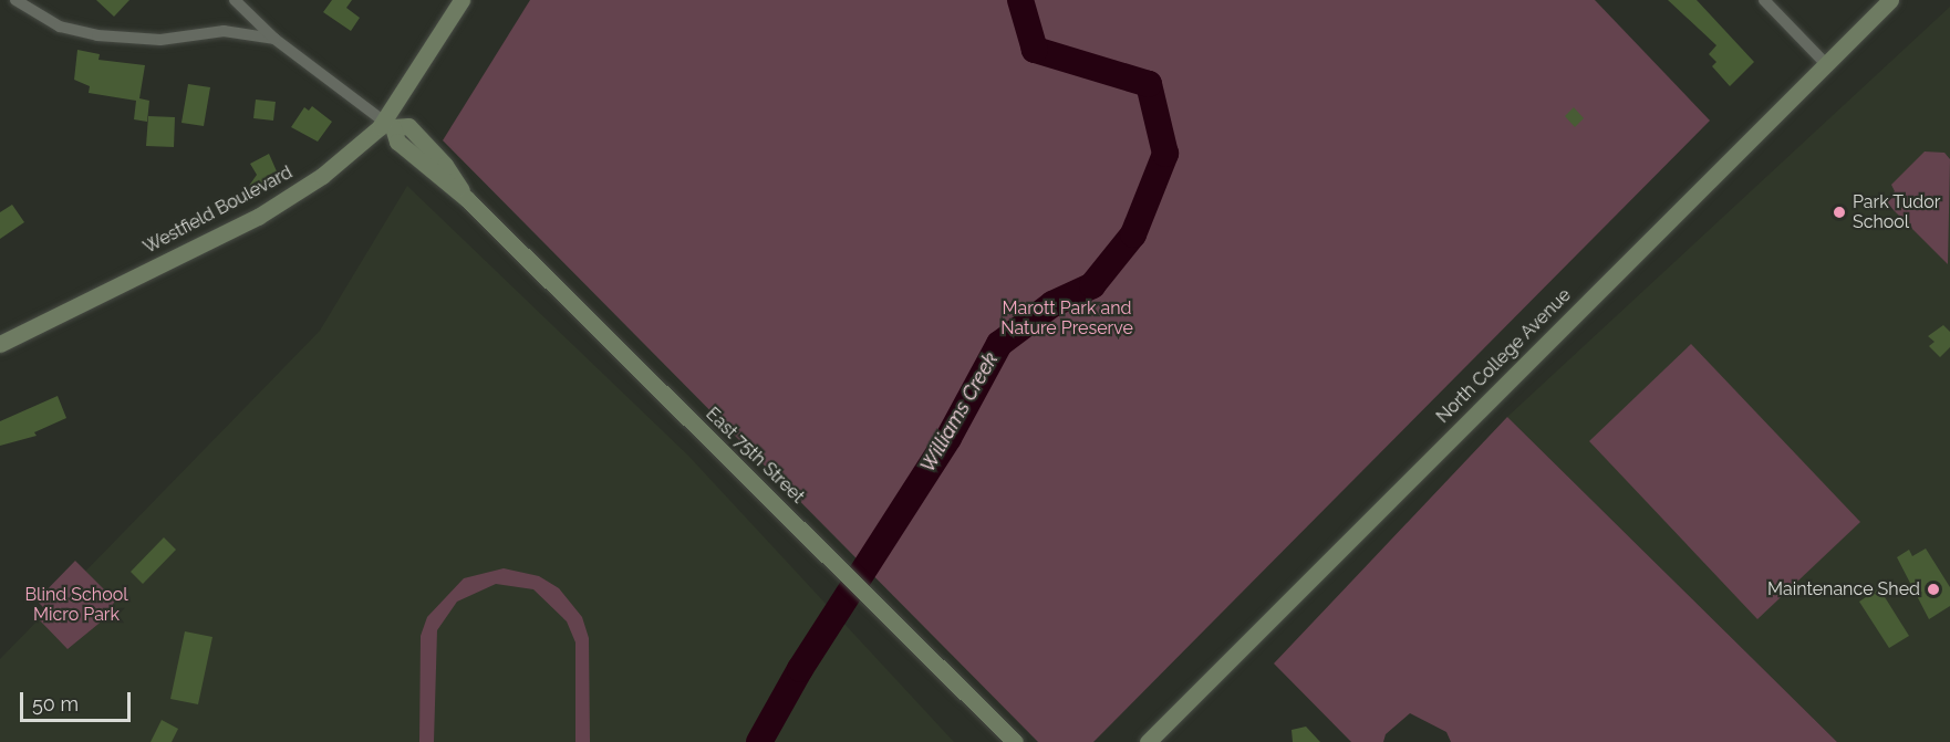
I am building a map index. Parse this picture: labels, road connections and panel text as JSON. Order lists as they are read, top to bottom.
{
  "streets": {
    "street": ["Westfield Boulevard", "North College Avenue", "East 75th Street"]
  },
  "crossings": [
    ["Westfield Boulevard", "East 75th Street"]
  ],
  "water": ["Williams Creek"],
  "parks": ["Marott Park and Nature Preserve", "Blind School Micro Park"],
  "places": ["Park Tudor School", "Maintenance Shed"],
  "scale_bar": "50 m"
}
